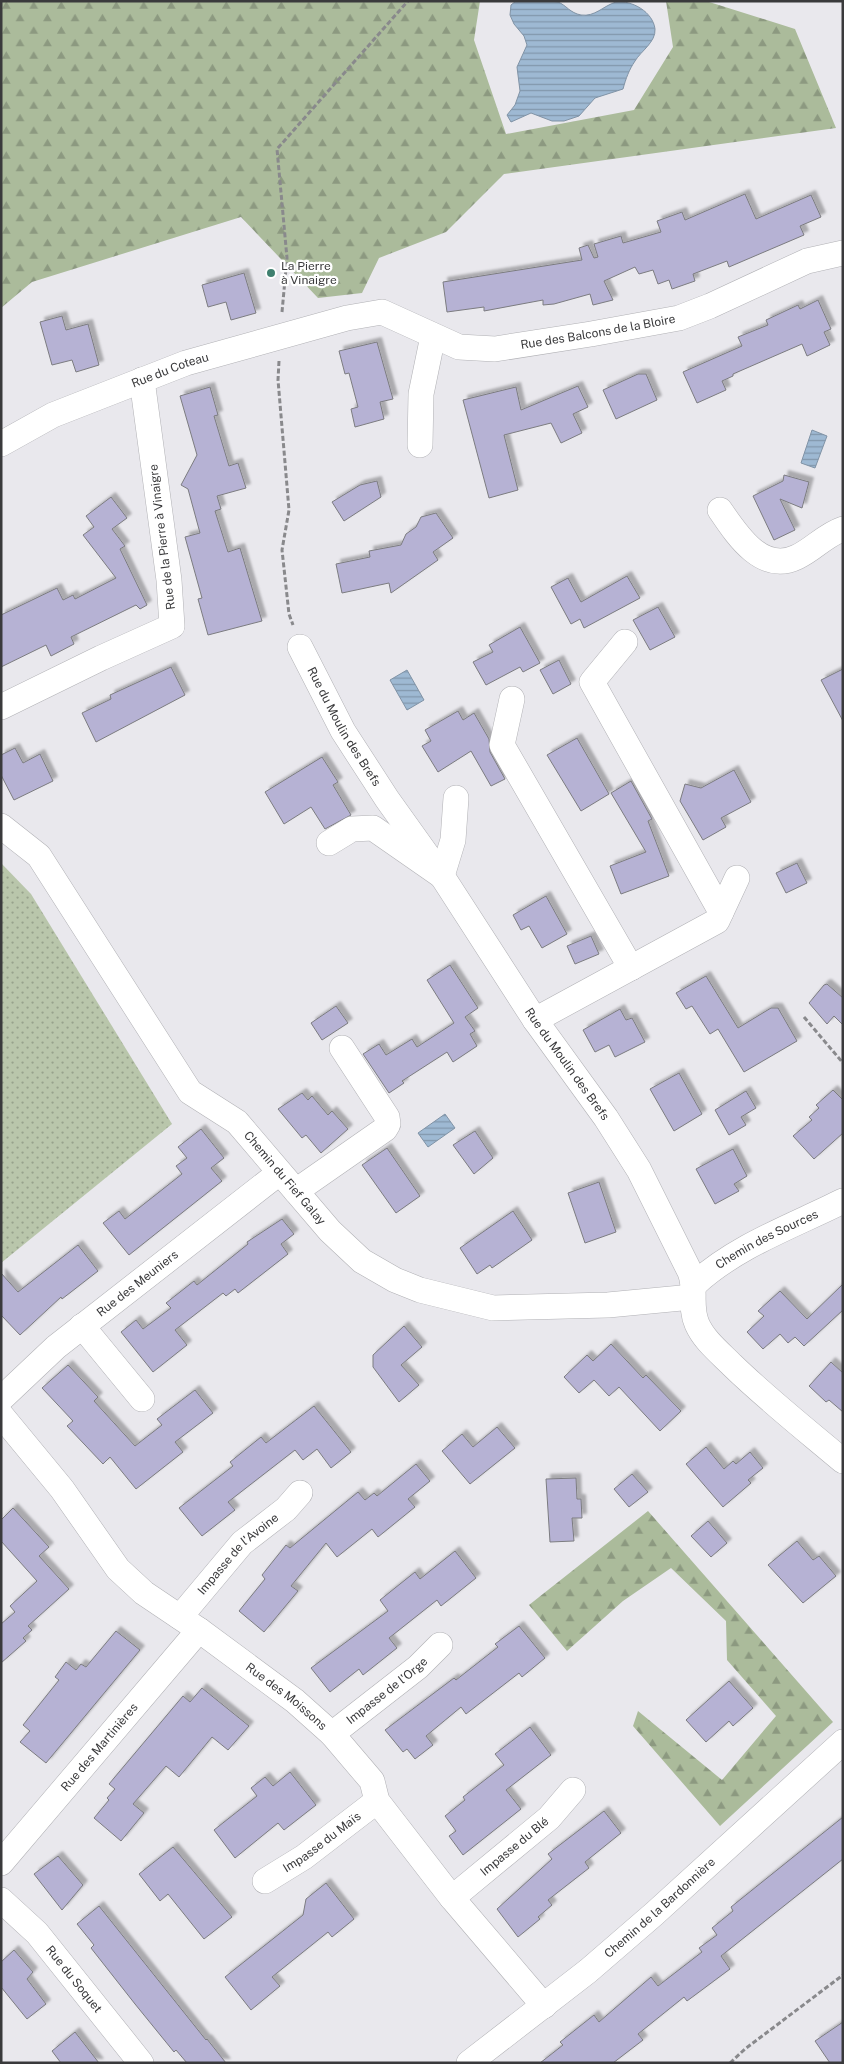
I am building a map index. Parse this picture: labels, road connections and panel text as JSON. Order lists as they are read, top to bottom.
{
  "streets": {
    "street": [
      "Rue des Balcons de la Bloire",
      "Rue du Coteau",
      "Rue de la Pierre à Vinaigre",
      "Rue du Moulin des Brefs",
      "Chemin du Fief Galay",
      "Chemin des Sources",
      "Rue des Meuniers",
      "Impasse de l'Avoine",
      "Impasse de l'Orge",
      "Rue des Moissons",
      "Rue des Martinières",
      "Impasse du Maïs",
      "Impasse du Blé",
      "Chemin de la Bardonnière",
      "Rue du Soquet"
    ]
  },
  "crossings": [
    ["Rue des Balcons de la Bloire", "Rue du Coteau"],
    ["Rue du Coteau", "Rue de la Pierre à Vinaigre"],
    ["Rue du Moulin des Brefs", "Chemin du Fief Galay"],
    ["Rue du Moulin des Brefs", "Chemin des Sources"],
    ["Chemin du Fief Galay", "Chemin des Sources"],
    ["Chemin du Fief Galay", "Rue des Meuniers"],
    ["Impasse de l'Avoine", "Rue des Moissons"],
    ["Impasse de l'Avoine", "Rue des Martinières"],
    ["Impasse de l'Orge", "Rue des Moissons"],
    ["Rue des Moissons", "Rue des Martinières"],
    ["Rue des Moissons", "Impasse du Maïs"],
    ["Rue des Moissons", "Impasse du Blé"],
    ["Rue des Moissons", "Chemin de la Bardonnière"]
  ],
  "places": ["La Pierre à Vinaigre"]
}
